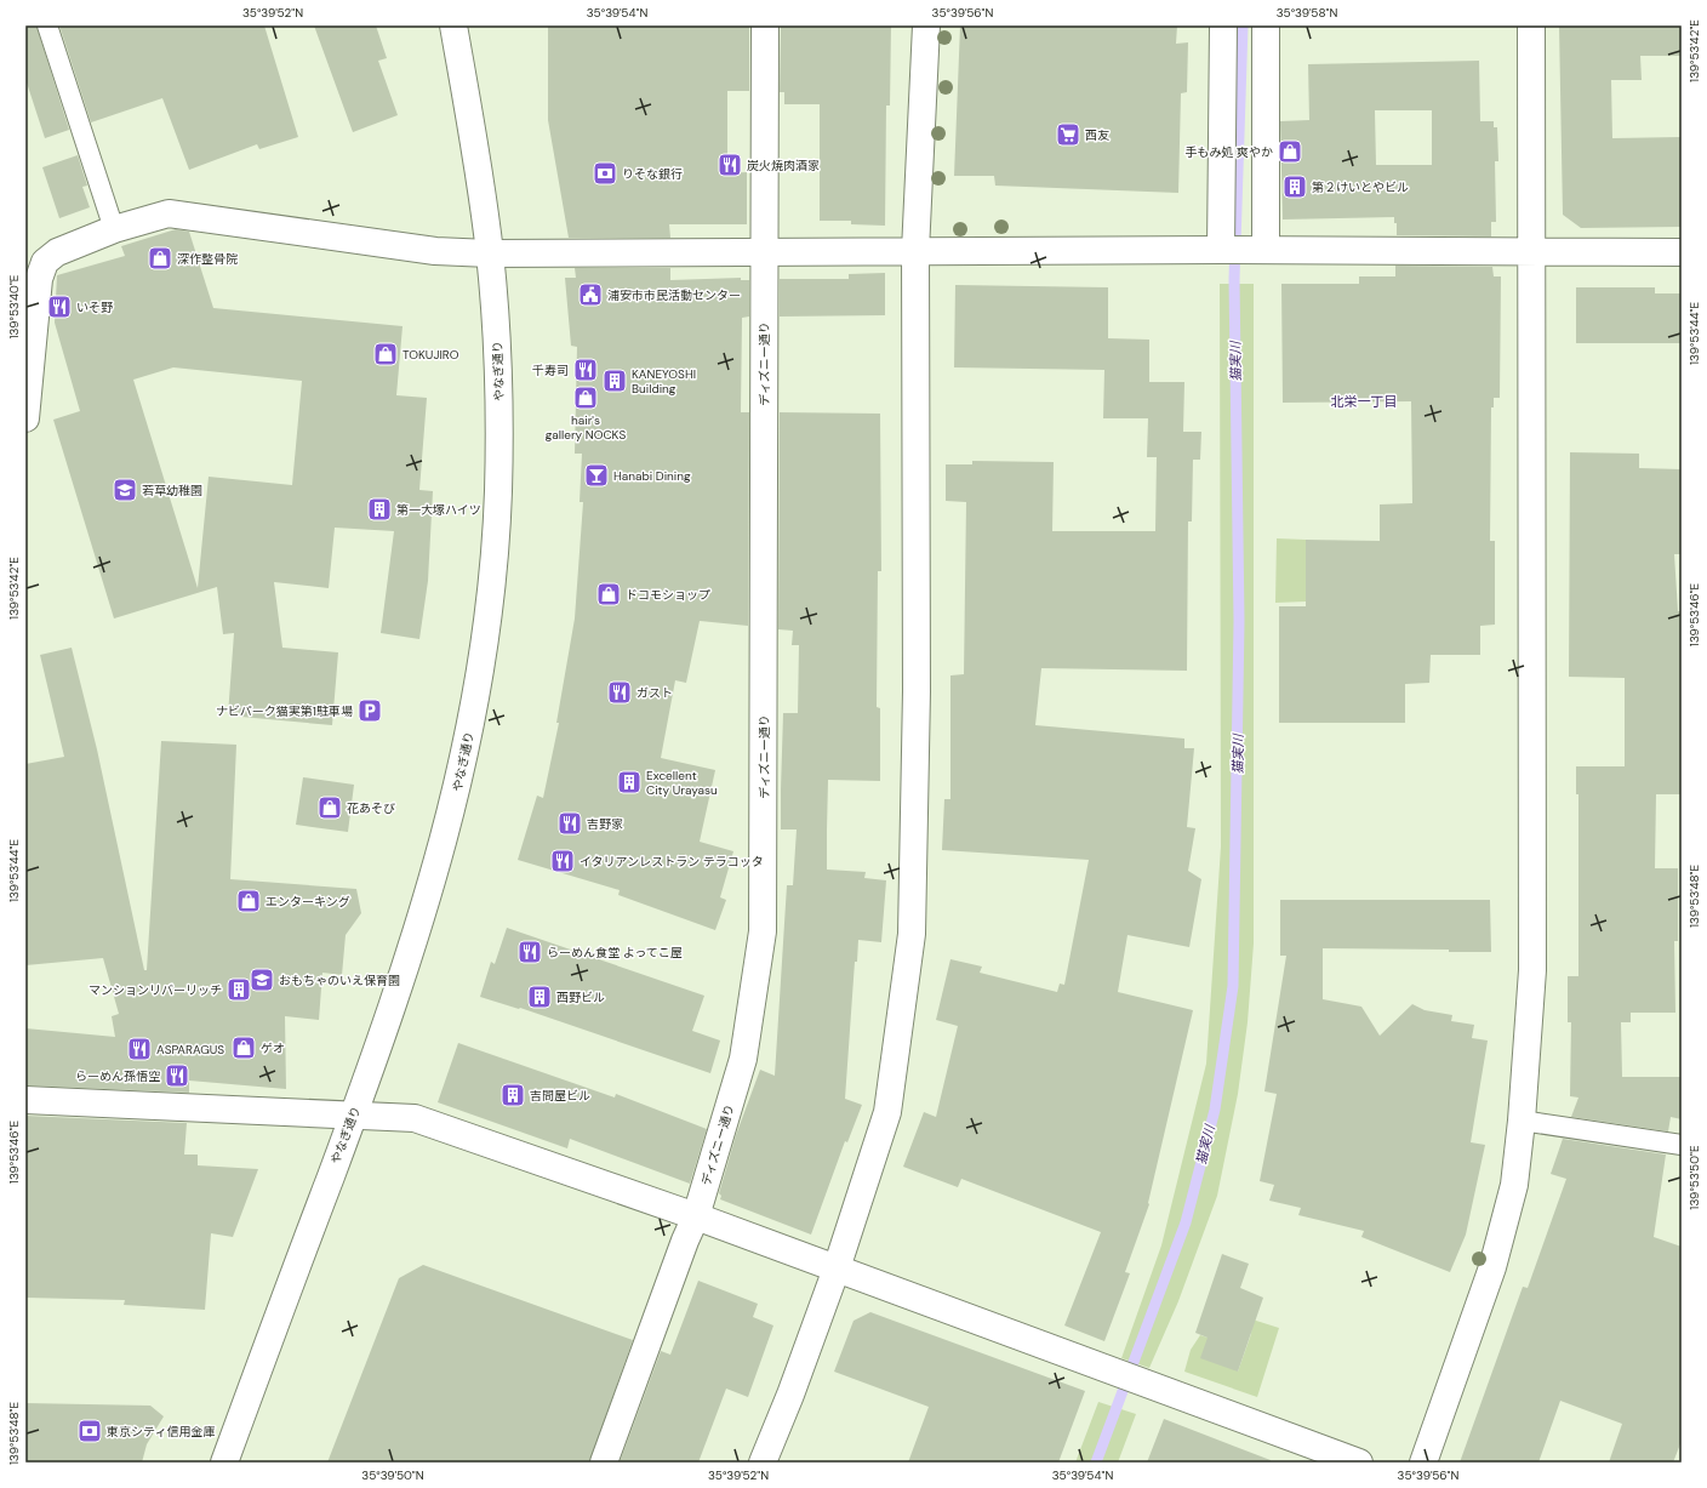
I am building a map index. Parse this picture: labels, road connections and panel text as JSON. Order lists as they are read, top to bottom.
{
  "streets": {
    "street": ["ディズニー通り", "やなぎ通り"]
  },
  "districts": ["北栄一丁目"],
  "water": ["猫実川"],
  "places": {
    "supermarket": ["西友"],
    "shop": [
      "手もみ処 爽やか",
      "深作整骨院",
      "TOKUJIRO",
      "hair's gallery NOCKS",
      "ドコモショップ",
      "花あそび",
      "エンターキング",
      "ゲオ"
    ],
    "restaurant": [
      "炭火焼肉酒家",
      "いそ野",
      "千寿司",
      "ガスト",
      "吉野家",
      "イタリアンレストラン テラコッタ",
      "らーめん食堂 よってこ屋",
      "ASPARAGUS",
      "らーめん孫悟空"
    ],
    "bank": ["りそな銀行", "東京シティ信用金庫"],
    "building": [
      "第２けいとやビル",
      "KANEYOSHI Building",
      "第一大塚ハイツ",
      "Excellent City Urayasu",
      "マンションリバーリッチ",
      "西野ビル",
      "吉問屋ビル"
    ],
    "public building": ["浦安市市民活動センター"],
    "bar": ["Hanabi Dining"],
    "school or university": ["若草幼稚園", "おもちゃのいえ保育園"],
    "parking": ["ナビパーク猫実第1駐車場"]
  },
  "coordinates": [
    "35°39'52\"N",
    "35°39'54\"N",
    "35°39'56\"N",
    "35°39'58\"N",
    "139°53'42\"E",
    "139°53'40\"E",
    "139°53'44\"E",
    "139°53'46\"E",
    "139°53'48\"E",
    "139°53'50\"E",
    "35°39'50\"N"
  ]
}
